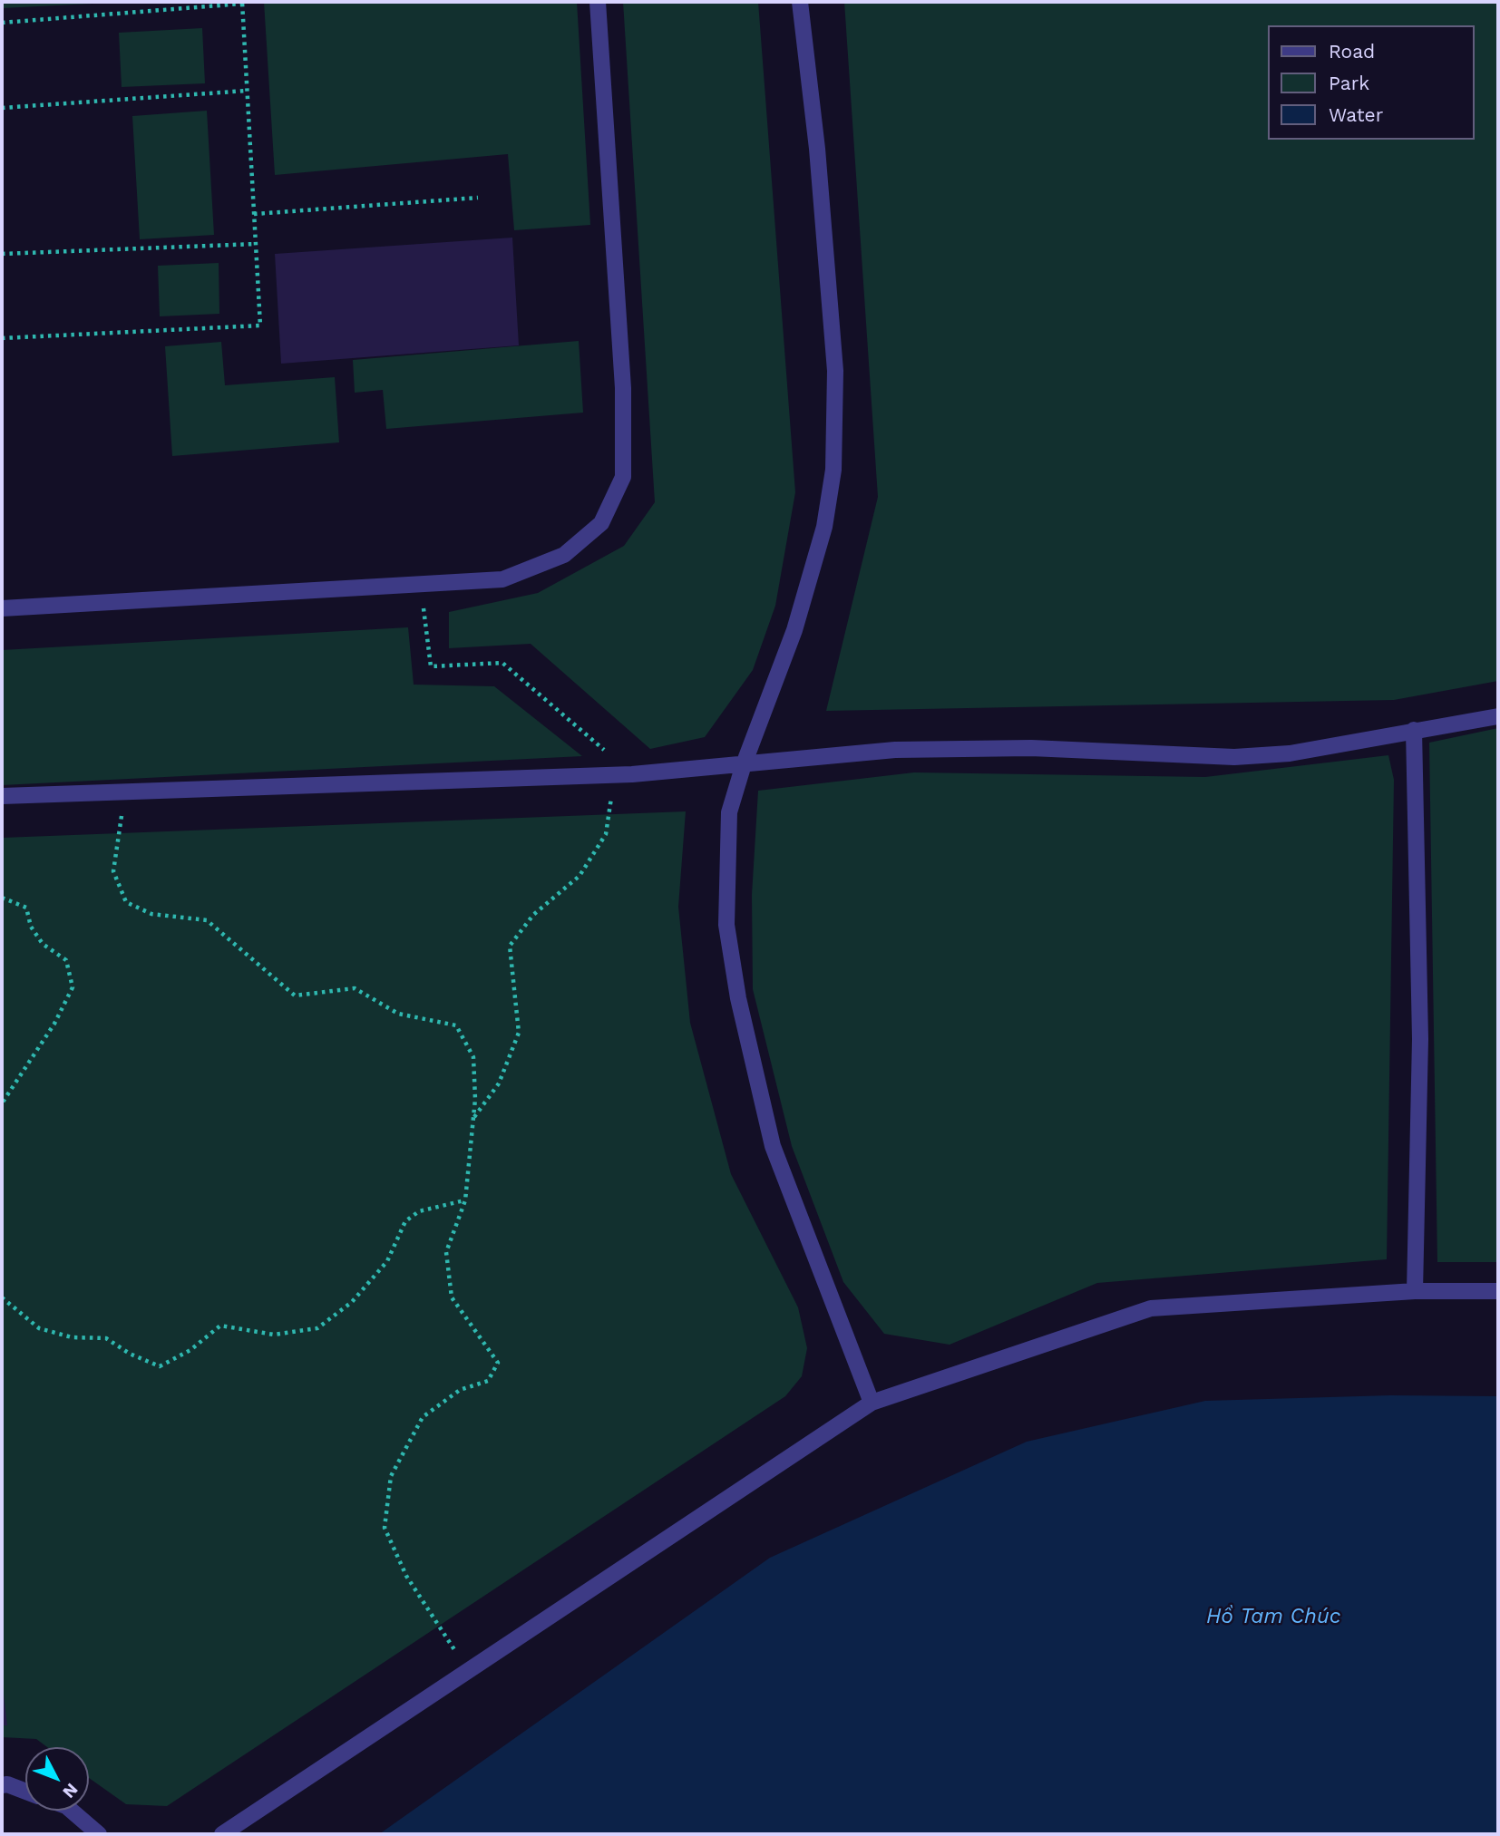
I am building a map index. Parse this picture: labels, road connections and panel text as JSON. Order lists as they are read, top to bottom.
{
  "water": ["Hồ Tam Chúc"],
  "legend": ["Road", "Park", "Water"],
  "north": "bottom right"
}
